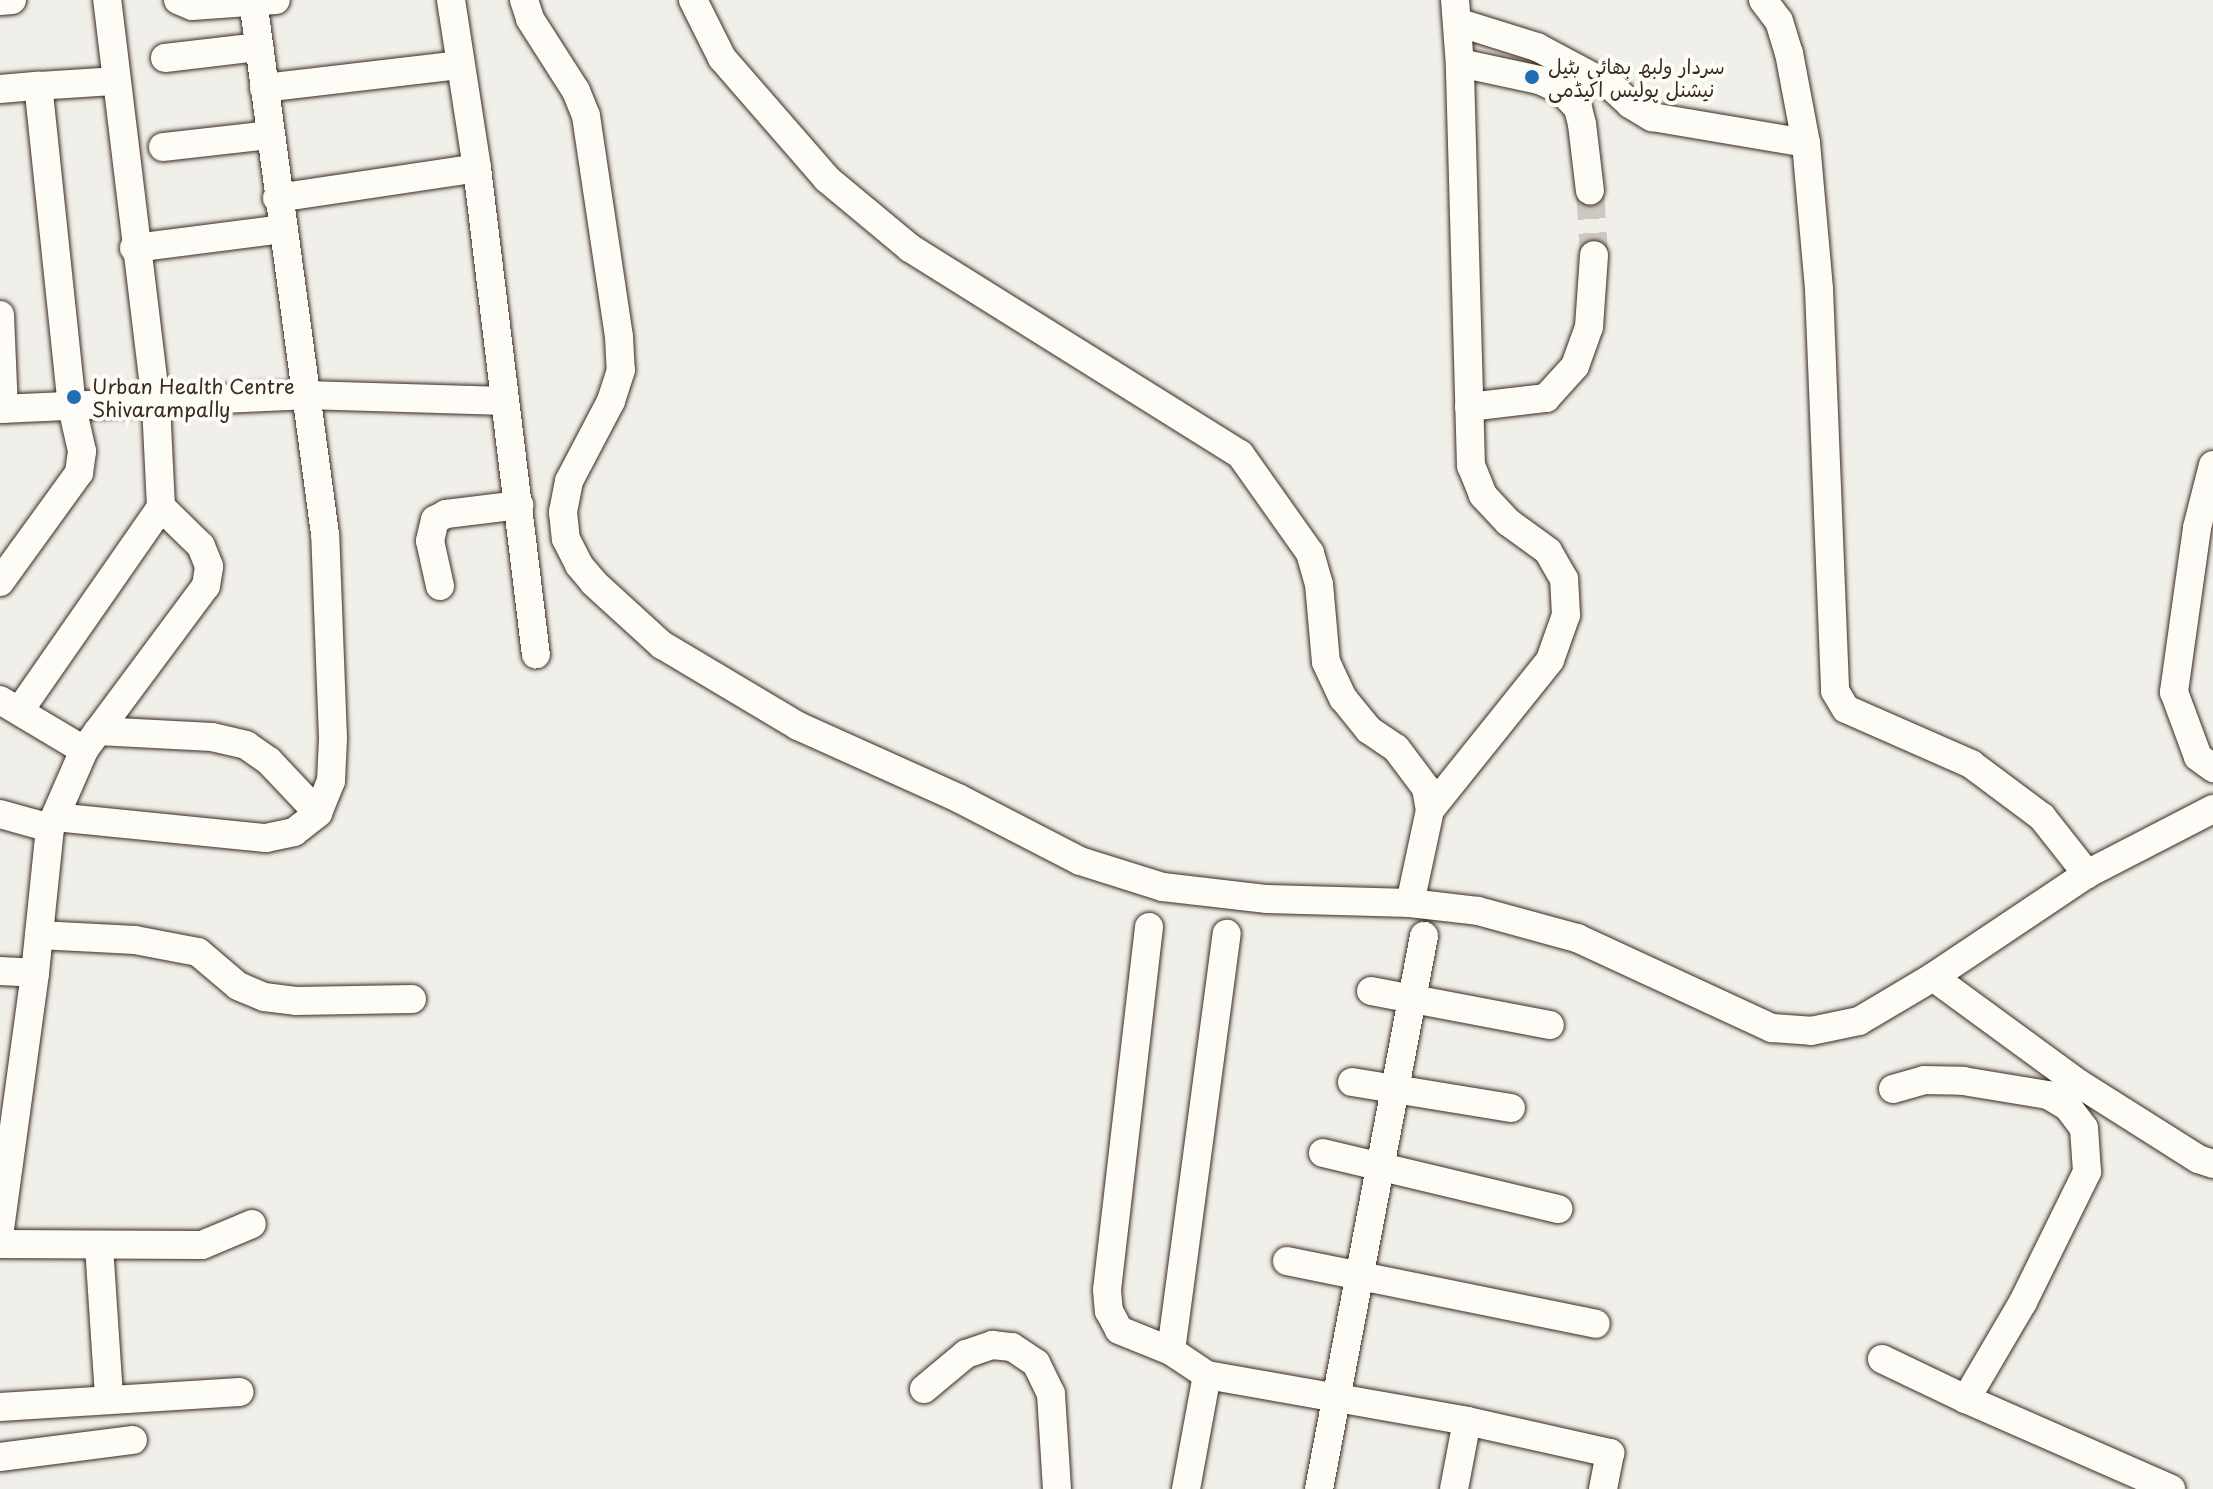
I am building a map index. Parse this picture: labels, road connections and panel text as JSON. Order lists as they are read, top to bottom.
{
  "places": ["سردار ولبھ بھائی پٹیل نیشنل پولیس اکیڈمی", "Urban Health Centre Shivarampally"]
}
